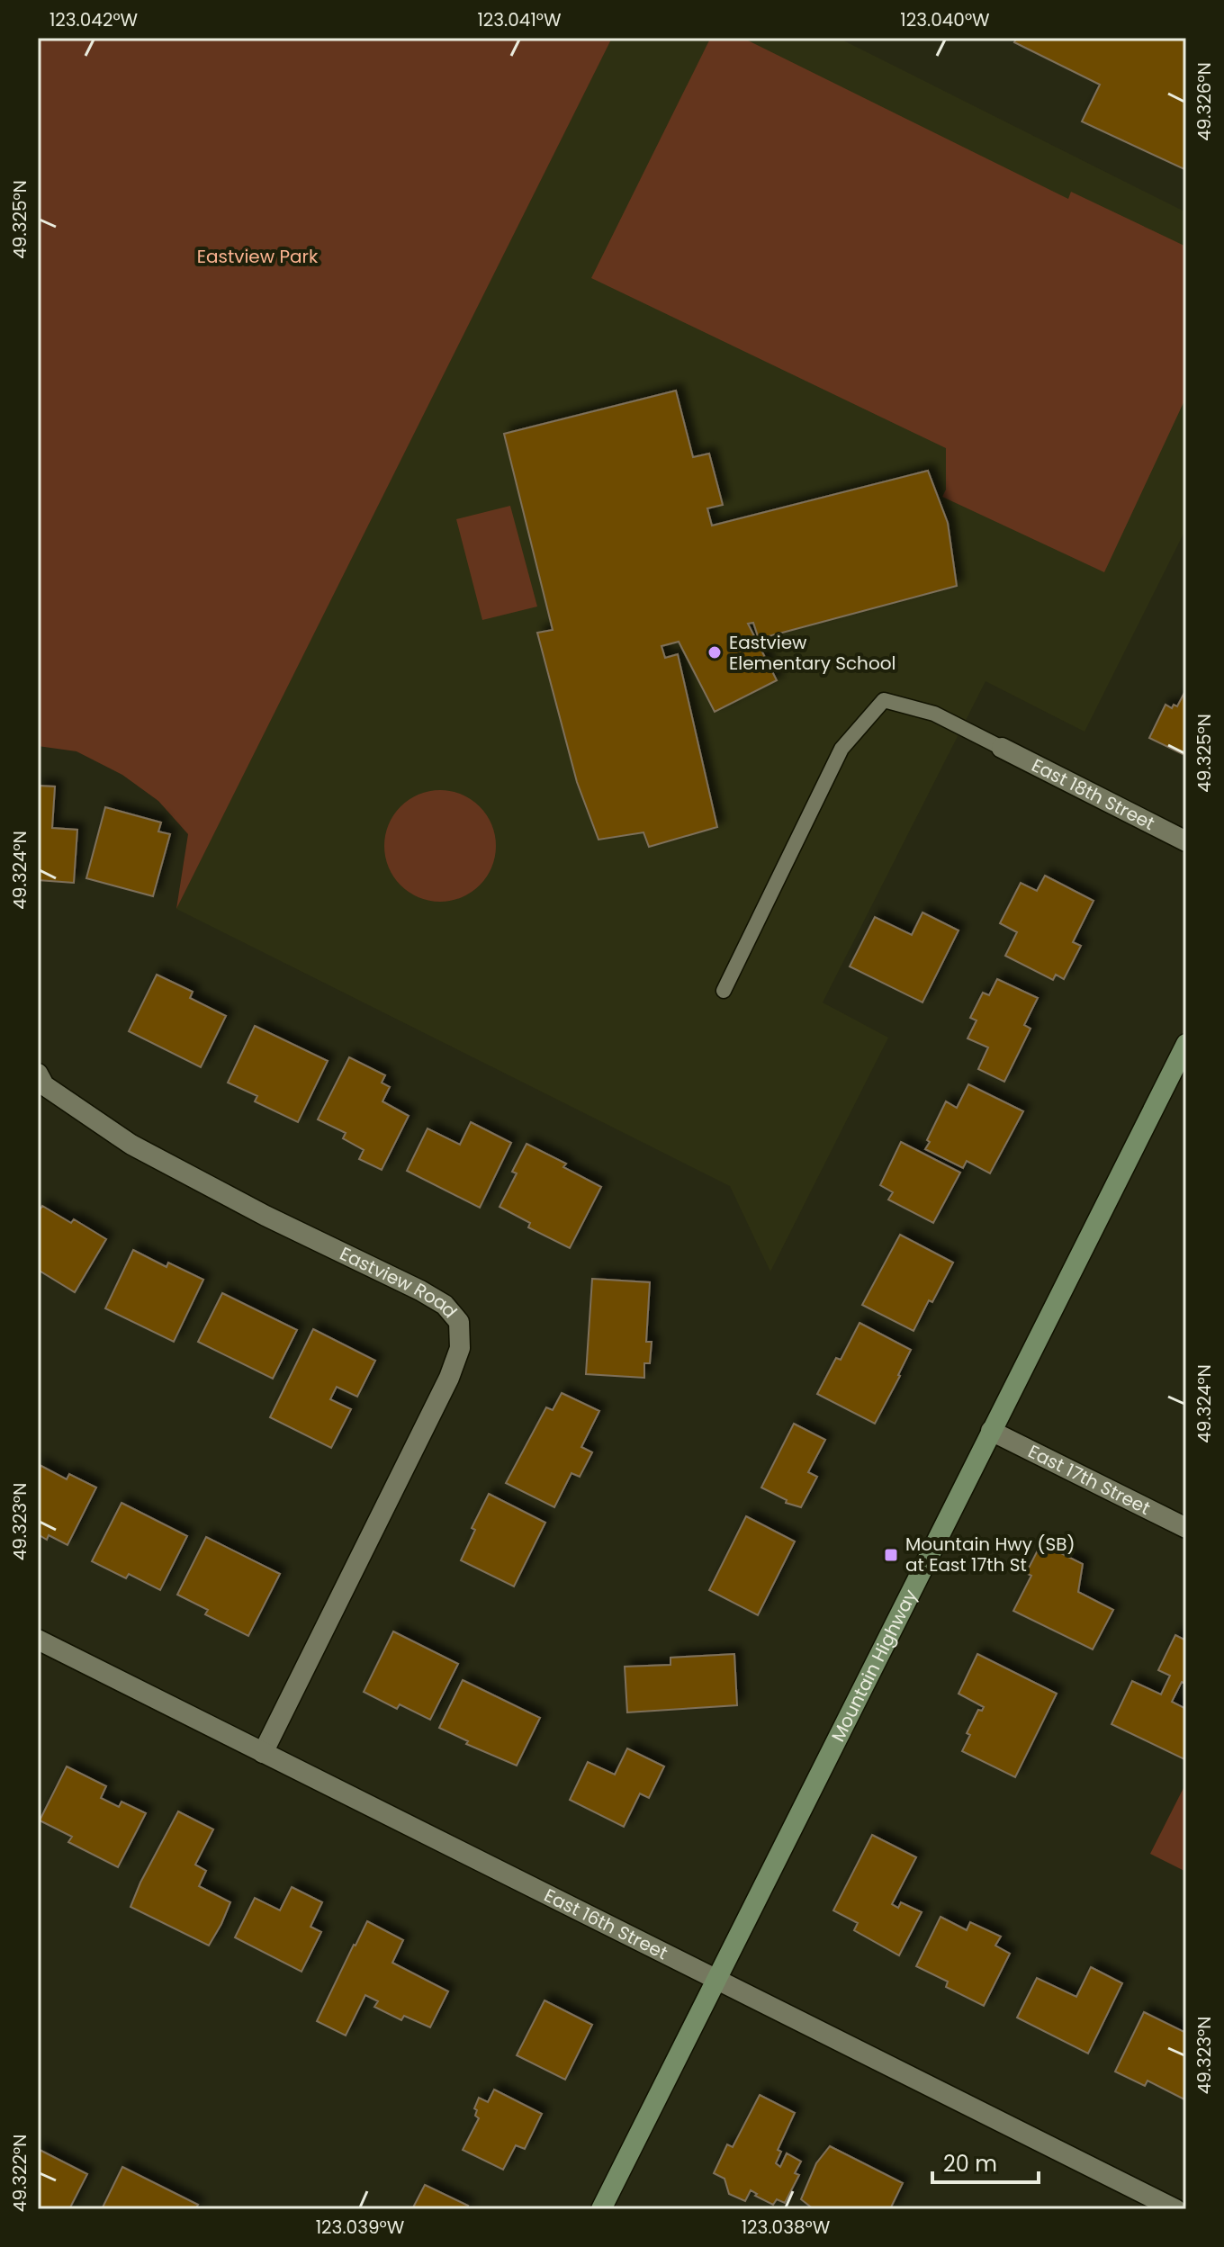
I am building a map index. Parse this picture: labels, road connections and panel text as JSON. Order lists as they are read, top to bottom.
{
  "streets": {
    "main road": ["Mountain Highway"],
    "street": [
      "East 18th Street",
      "Eastview Road",
      "East 17th Street",
      "East 16th Street"
    ]
  },
  "crossings": [
    ["Eastview Road", "East 16th Street"],
    ["East 17th Street", "Mountain Highway"],
    ["Mountain Highway", "East 16th Street"]
  ],
  "parks": ["Eastview Park"],
  "places": {
    "other": ["Eastview Elementary School"],
    "transit": ["Mountain Hwy (SB) at East 17th St"]
  },
  "scale_bar": "20 m",
  "coordinates": [
    "123.042°W",
    "123.041°W",
    "123.040°W",
    "49.326°N",
    "49.325°N",
    "49.324°N",
    "49.323°N",
    "49.322°N",
    "123.039°W",
    "123.038°W"
  ]
}
